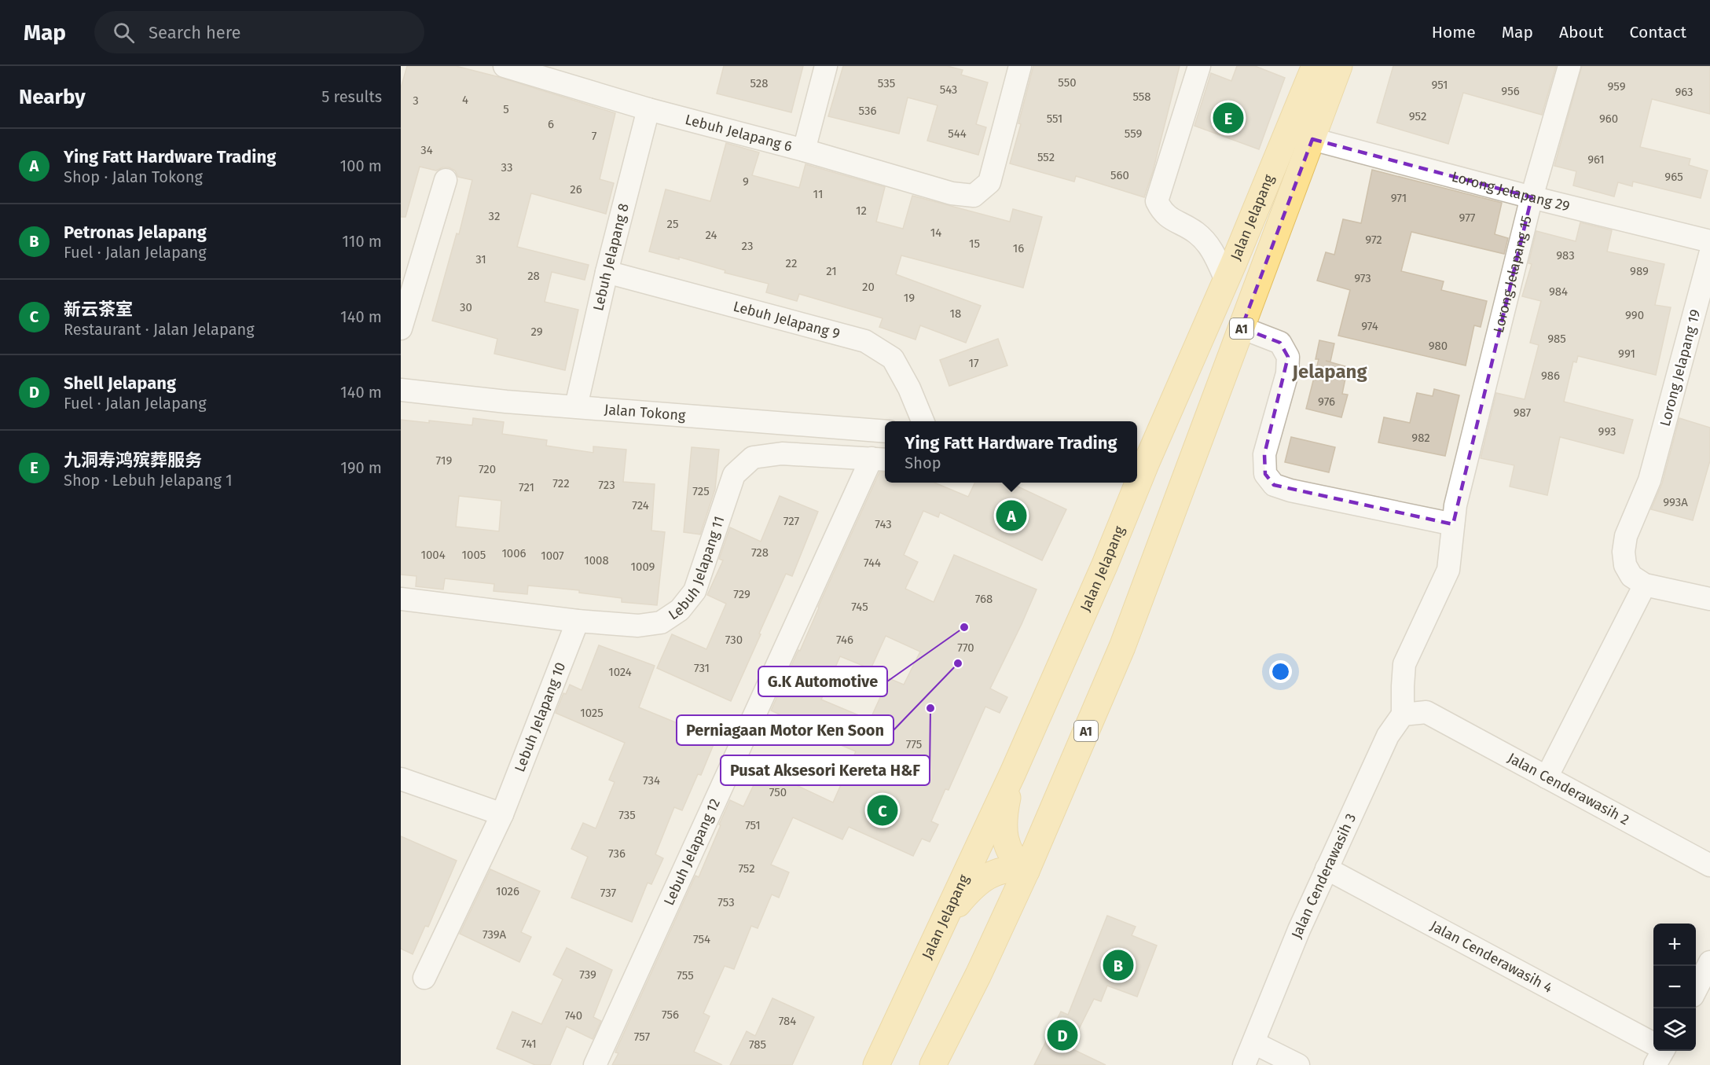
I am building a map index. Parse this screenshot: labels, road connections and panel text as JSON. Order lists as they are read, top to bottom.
{
  "streets": {
    "main road": ["Jalan Jelapang", "A1"],
    "street": [
      "Lebuh Jelapang 6",
      "Lorong Jelapang 29",
      "Lebuh Jelapang 8",
      "Lorong Jelapang 15",
      "Lebuh Jelapang 9",
      "Lorong Jelapang 19",
      "Jalan Tokong",
      "Lebuh Jelapang 11",
      "Lebuh Jelapang 10",
      "Jalan Cenderawasih 2",
      "Lebuh Jelapang 12",
      "Jalan Cenderawasih 3",
      "Jalan Cenderawasih 4"
    ]
  },
  "crossings": [
    ["Lebuh Jelapang 6", "Lebuh Jelapang 8"],
    ["Lorong Jelapang 29", "Jalan Jelapang"],
    ["Lorong Jelapang 29", "Lorong Jelapang 15"],
    ["Lebuh Jelapang 8", "Lebuh Jelapang 9"],
    ["Lebuh Jelapang 8", "Jalan Tokong"],
    ["Lorong Jelapang 15", "Jalan Cenderawasih 2"],
    ["Lorong Jelapang 15", "Jalan Cenderawasih 3"],
    ["Lebuh Jelapang 11", "Lebuh Jelapang 10"],
    ["Lebuh Jelapang 11", "Lebuh Jelapang 12"],
    ["Jalan Cenderawasih 2", "Jalan Cenderawasih 3"],
    ["Jalan Cenderawasih 3", "Jalan Cenderawasih 4"]
  ],
  "districts": ["Jelapang"],
  "places": ["G.K Automotive", "Perniagaan Motor Ken Soon", "Pusat Aksesori Kereta H&F"],
  "house_numbers": [
    "550",
    "528",
    "535",
    "951",
    "959",
    "543",
    "956",
    "963",
    "558",
    "4",
    "3",
    "5",
    "536",
    "952",
    "551",
    "960",
    "6",
    "544",
    "559",
    "7",
    "34",
    "552",
    "961",
    "33",
    "560",
    "965",
    "9",
    "26",
    "11",
    "971",
    "12",
    "32",
    "977",
    "25",
    "14",
    "24",
    "972",
    "15",
    "23",
    "16",
    "983",
    "31",
    "22",
    "21",
    "989",
    "28",
    "973",
    "20",
    "984",
    "19",
    "30",
    "18",
    "990",
    "974",
    "29",
    "985",
    "980",
    "991",
    "17",
    "986",
    "976",
    "987",
    "993",
    "982",
    "719",
    "720",
    "722",
    "723",
    "721",
    "725",
    "993A",
    "724",
    "727",
    "743",
    "728",
    "1006",
    "1004",
    "1005",
    "1007",
    "1008",
    "744",
    "1009",
    "729",
    "768",
    "745",
    "730",
    "746",
    "770",
    "731",
    "1024",
    "1025",
    "775",
    "734",
    "750",
    "735",
    "751",
    "736",
    "752",
    "1026",
    "737",
    "753",
    "739A",
    "754",
    "739",
    "755",
    "756",
    "740",
    "784",
    "757",
    "741",
    "785"
  ],
  "page": {
    "header": "Map",
    "search": "Search here",
    "nav": [
      "Home",
      "Map",
      "About",
      "Contact"
    ],
    "heading": ["Nearby", "5 results"],
    "pins": [
      "E",
      "A",
      "C",
      "B",
      "D"
    ],
    "list": [
      {
        "mark": "A",
        "name": "Ying Fatt Hardware Trading",
        "note": "Shop · Jalan Tokong",
        "value": "100 m"
      },
      {
        "mark": "B",
        "name": "Petronas Jelapang",
        "note": "Fuel · Jalan Jelapang",
        "value": "110 m"
      },
      {
        "mark": "C",
        "name": "新云茶室",
        "note": "Restaurant · Jalan Jelapang",
        "value": "140 m"
      },
      {
        "mark": "D",
        "name": "Shell Jelapang",
        "note": "Fuel · Jalan Jelapang",
        "value": "140 m"
      },
      {
        "mark": "E",
        "name": "九洞寿鸿殡葬服务",
        "note": "Shop · Lebuh Jelapang 1",
        "value": "190 m"
      }
    ],
    "popup": ["Ying Fatt Hardware Trading", "Shop"],
    "map_buttons": ["+", "−"]
  }
}
